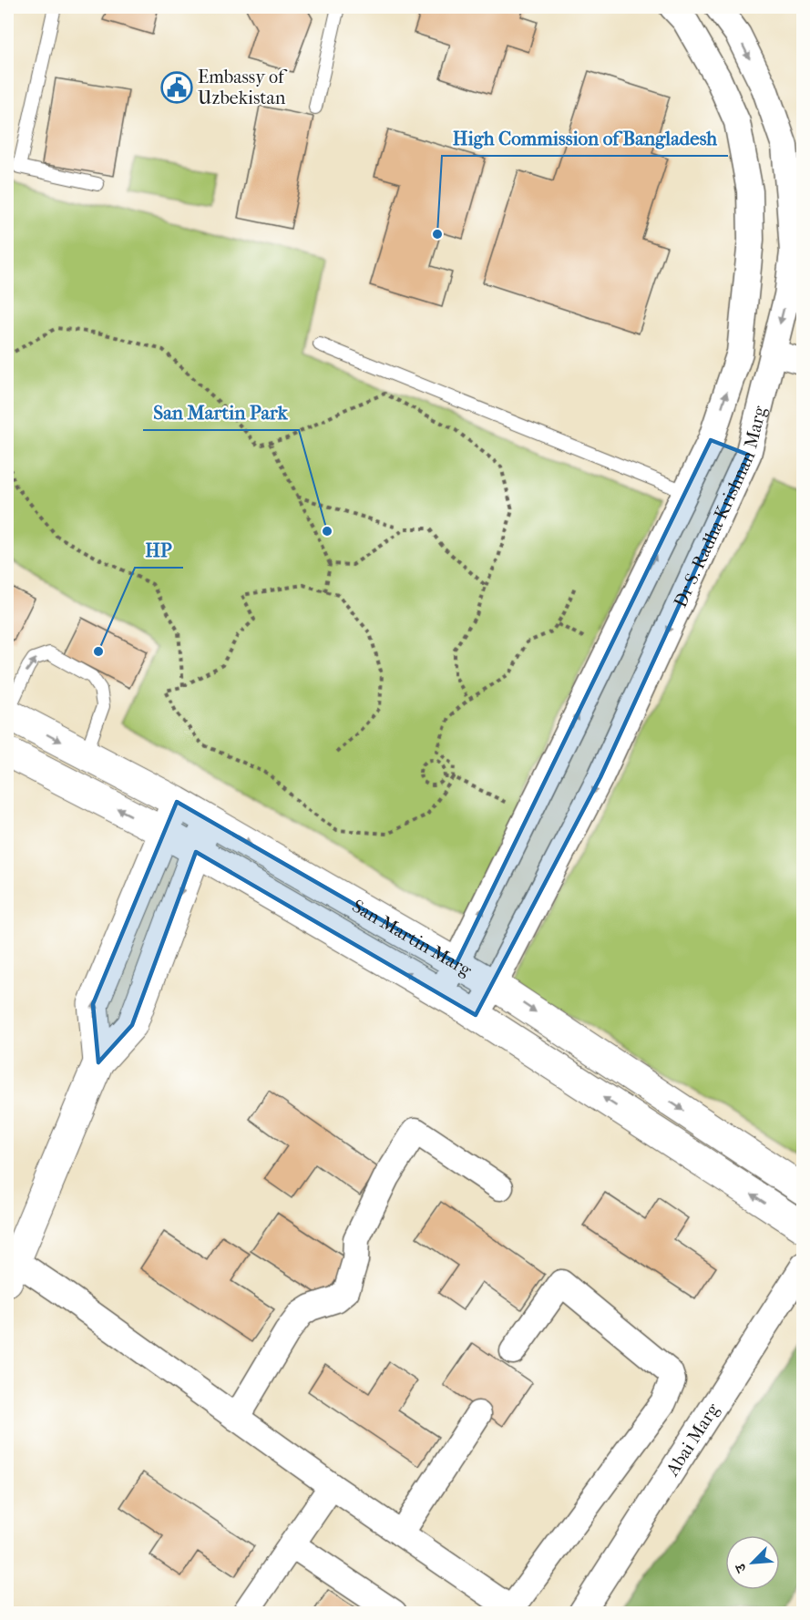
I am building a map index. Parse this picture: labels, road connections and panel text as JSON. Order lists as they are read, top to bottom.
{
  "streets": {
    "street": ["Dr S. Radha Krishnan Marg", "San Martin Marg", "Abai Marg"]
  },
  "crossings": [
    ["Dr S. Radha Krishnan Marg", "San Martin Marg"]
  ],
  "places": {
    "public building": ["Embassy of Uzbekistan"],
    "other": ["High Commission of Bangladesh", "San Martin Park", "HP"]
  },
  "north": "bottom left"
}
